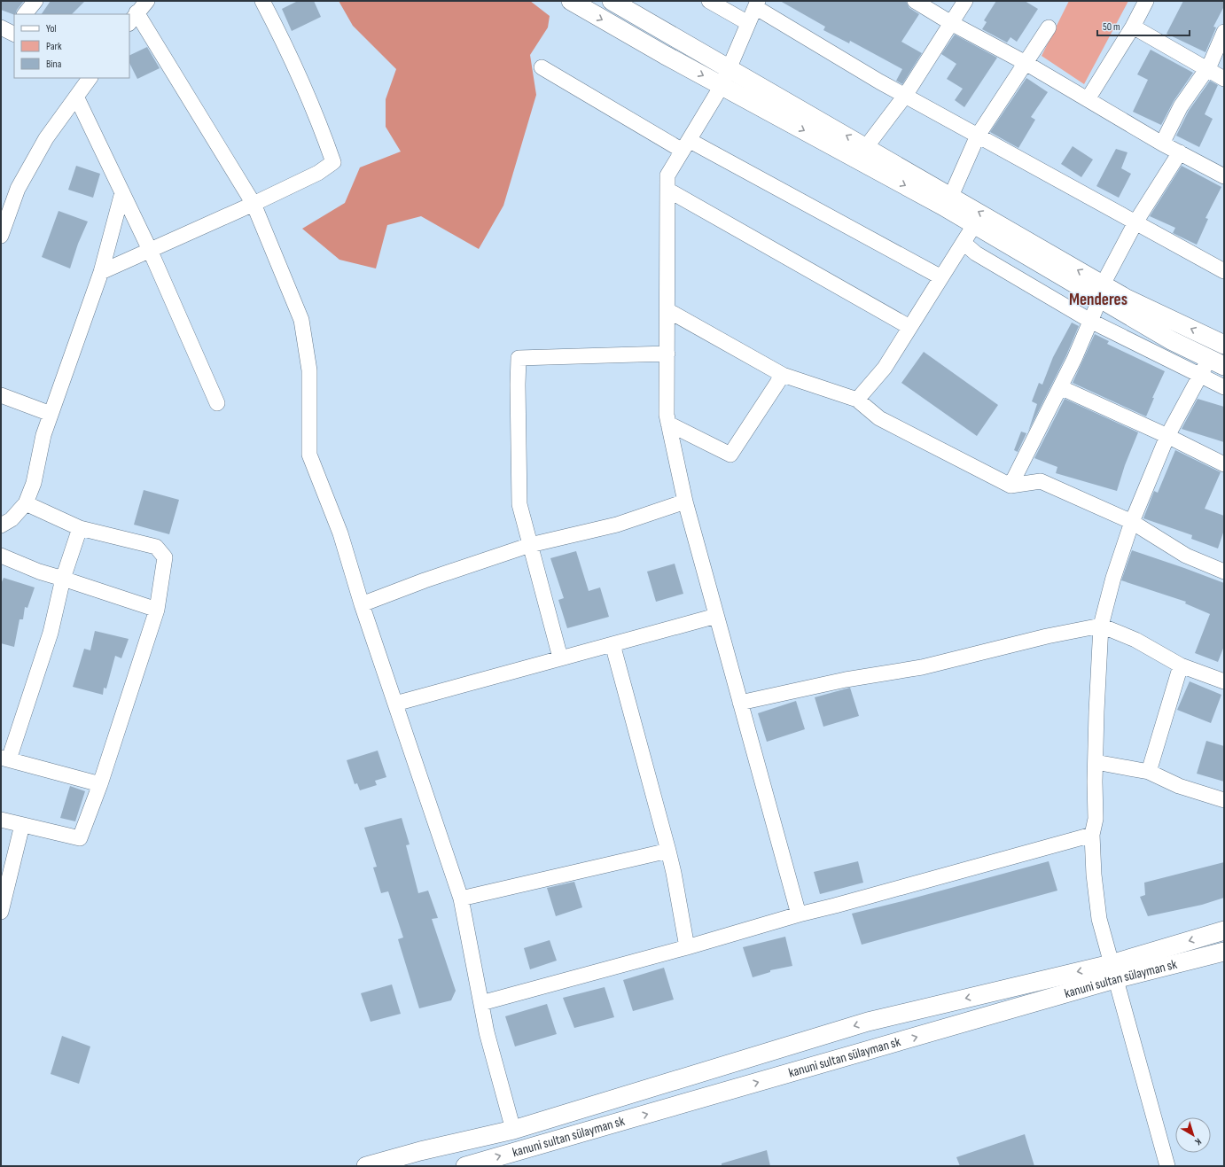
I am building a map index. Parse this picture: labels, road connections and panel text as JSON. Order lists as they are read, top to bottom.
{
  "streets": {
    "main road": ["kanuni sultan sülayman sk"]
  },
  "districts": ["Menderes"],
  "legend": ["Yol", "Park", "Bina"],
  "scale_bar": "50 m",
  "north": "bottom right"
}
